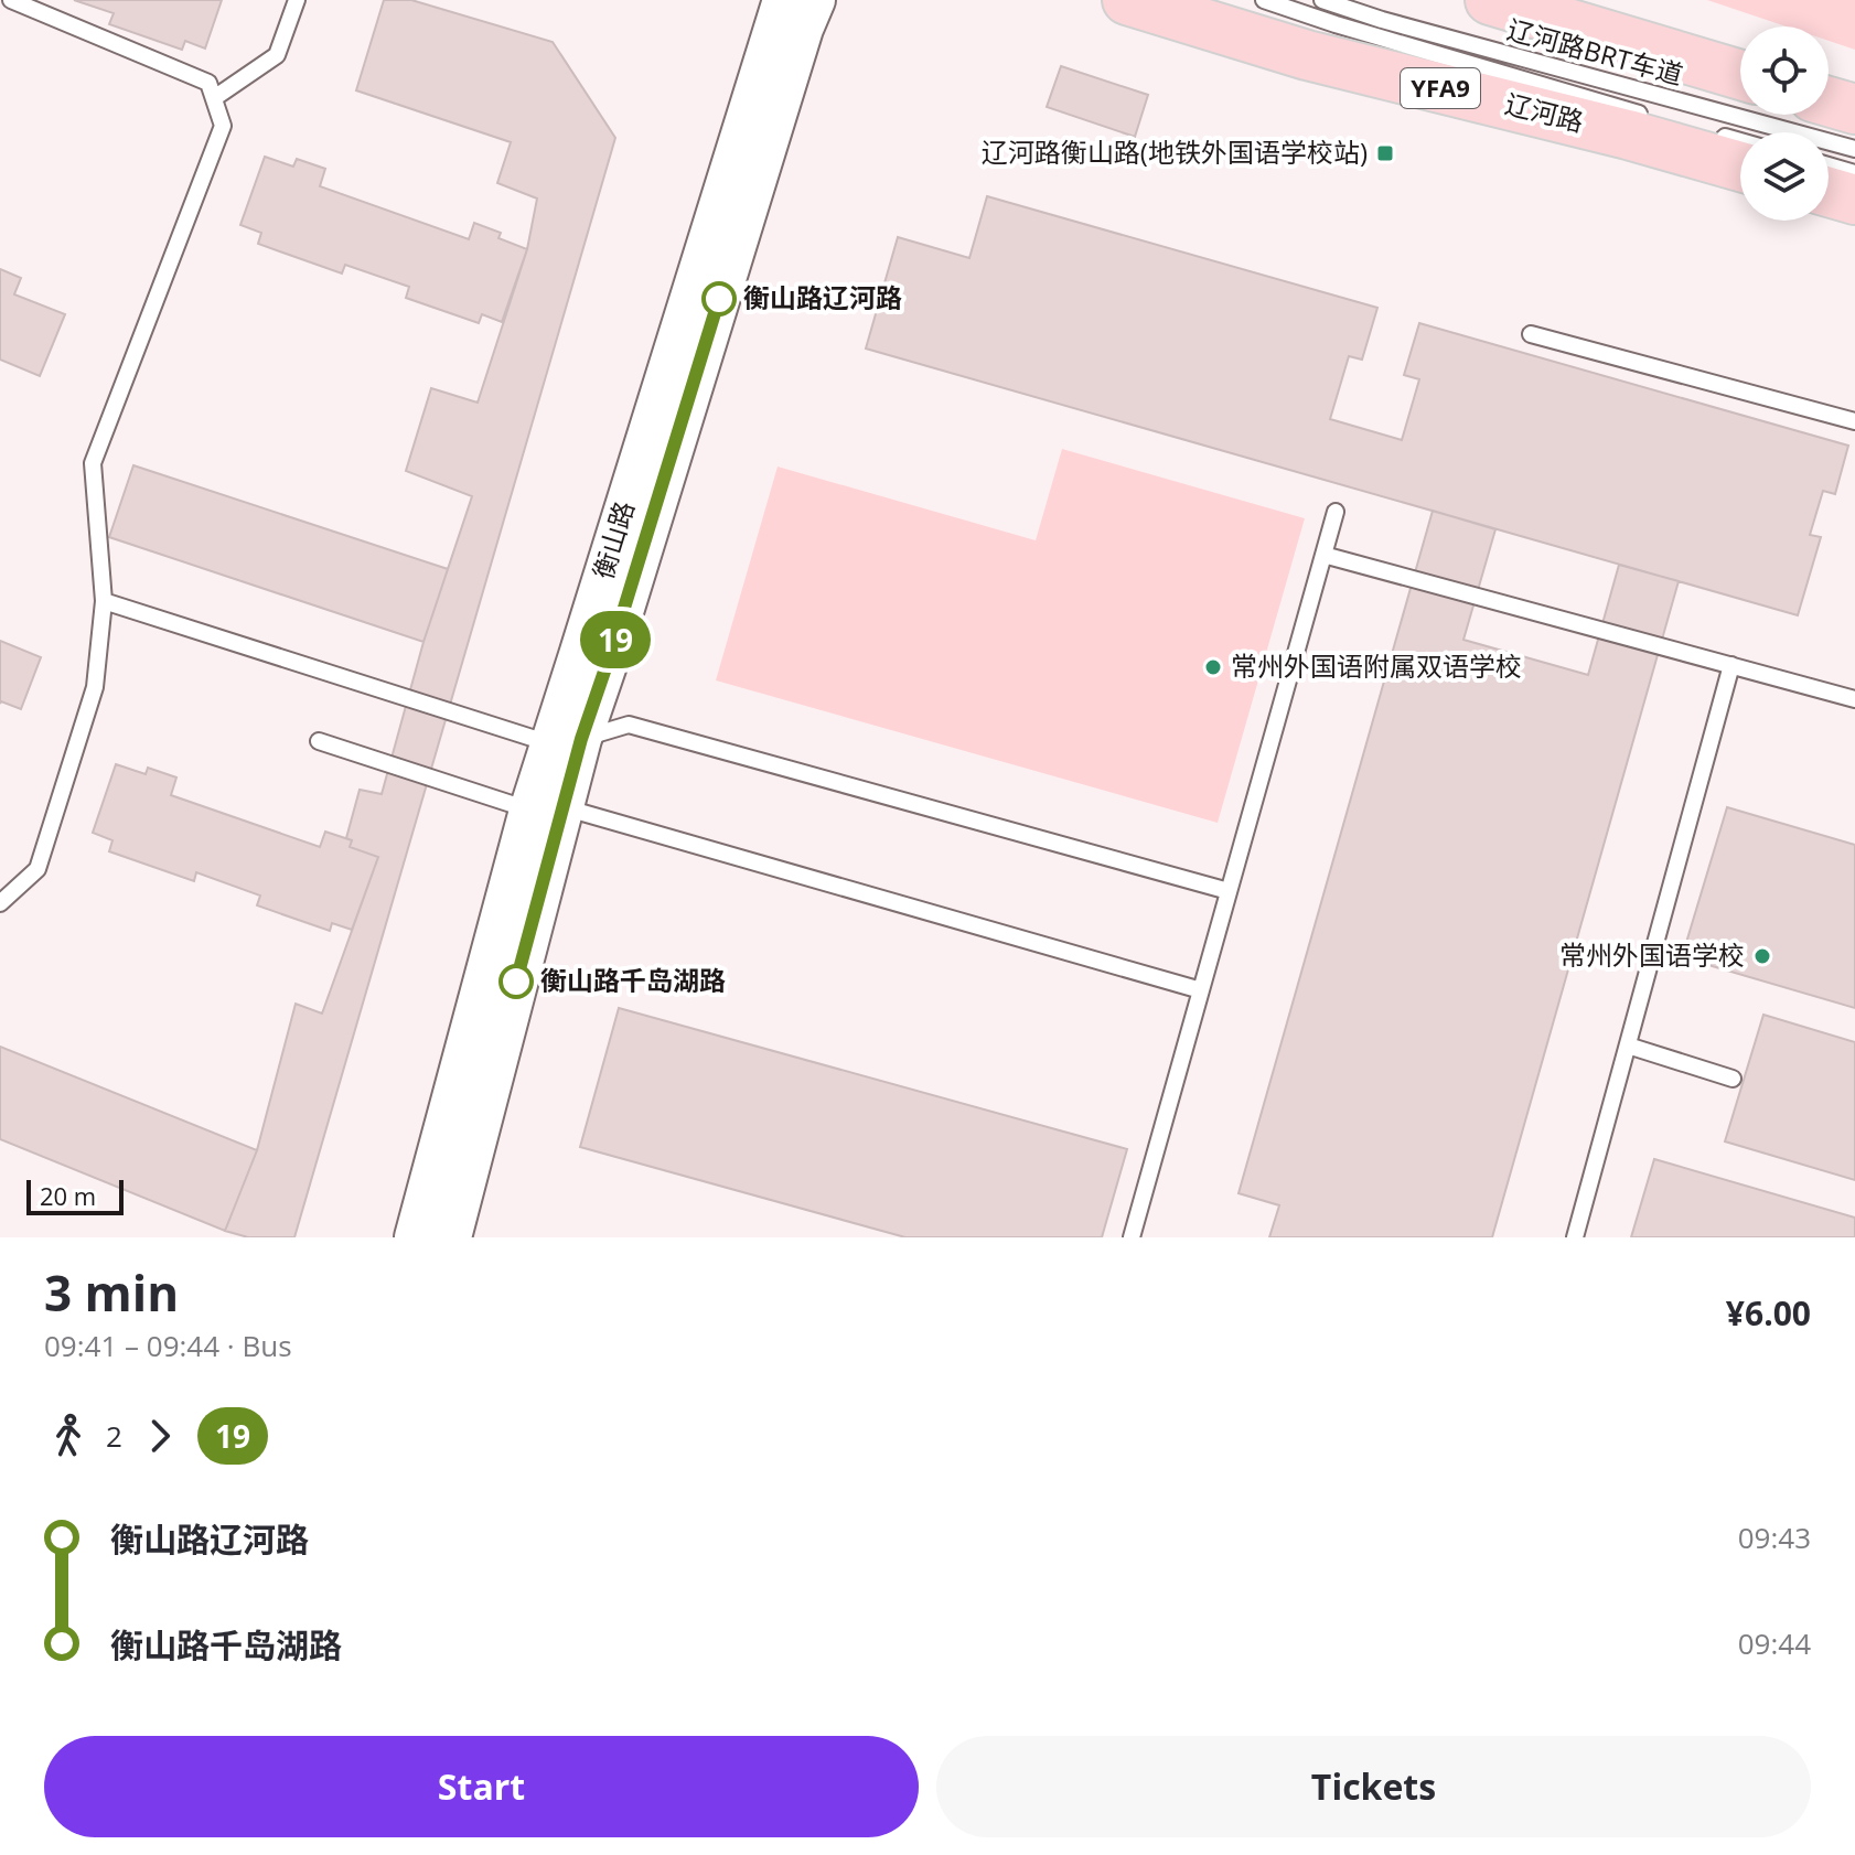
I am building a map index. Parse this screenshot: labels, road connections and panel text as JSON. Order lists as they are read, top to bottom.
{
  "streets": {
    "main road": ["YFA9", "辽河路"],
    "street": ["衡山路"],
    "lane": ["辽河路BRT车道"]
  },
  "places": {
    "transit": ["辽河路衡山路(地铁外国语学校站)"],
    "other": [
      "衡山路辽河路",
      "常州外国语附属双语学校",
      "常州外国语学校",
      "衡山路千岛湖路"
    ]
  },
  "lines": ["bus line 19"],
  "scale_bar": "20 m",
  "page": {
    "on_map": "19",
    "scale": "20 m",
    "heading": ["3 min", "09:41 – 09:44 · Bus", "¥6.00"],
    "legs": ["2", "19"],
    "list": [
      {
        "name": "衡山路辽河路",
        "value": "09:43"
      },
      {
        "name": "衡山路千岛湖路",
        "value": "09:44"
      }
    ],
    "buttons": ["Start", "Tickets"]
  }
}
